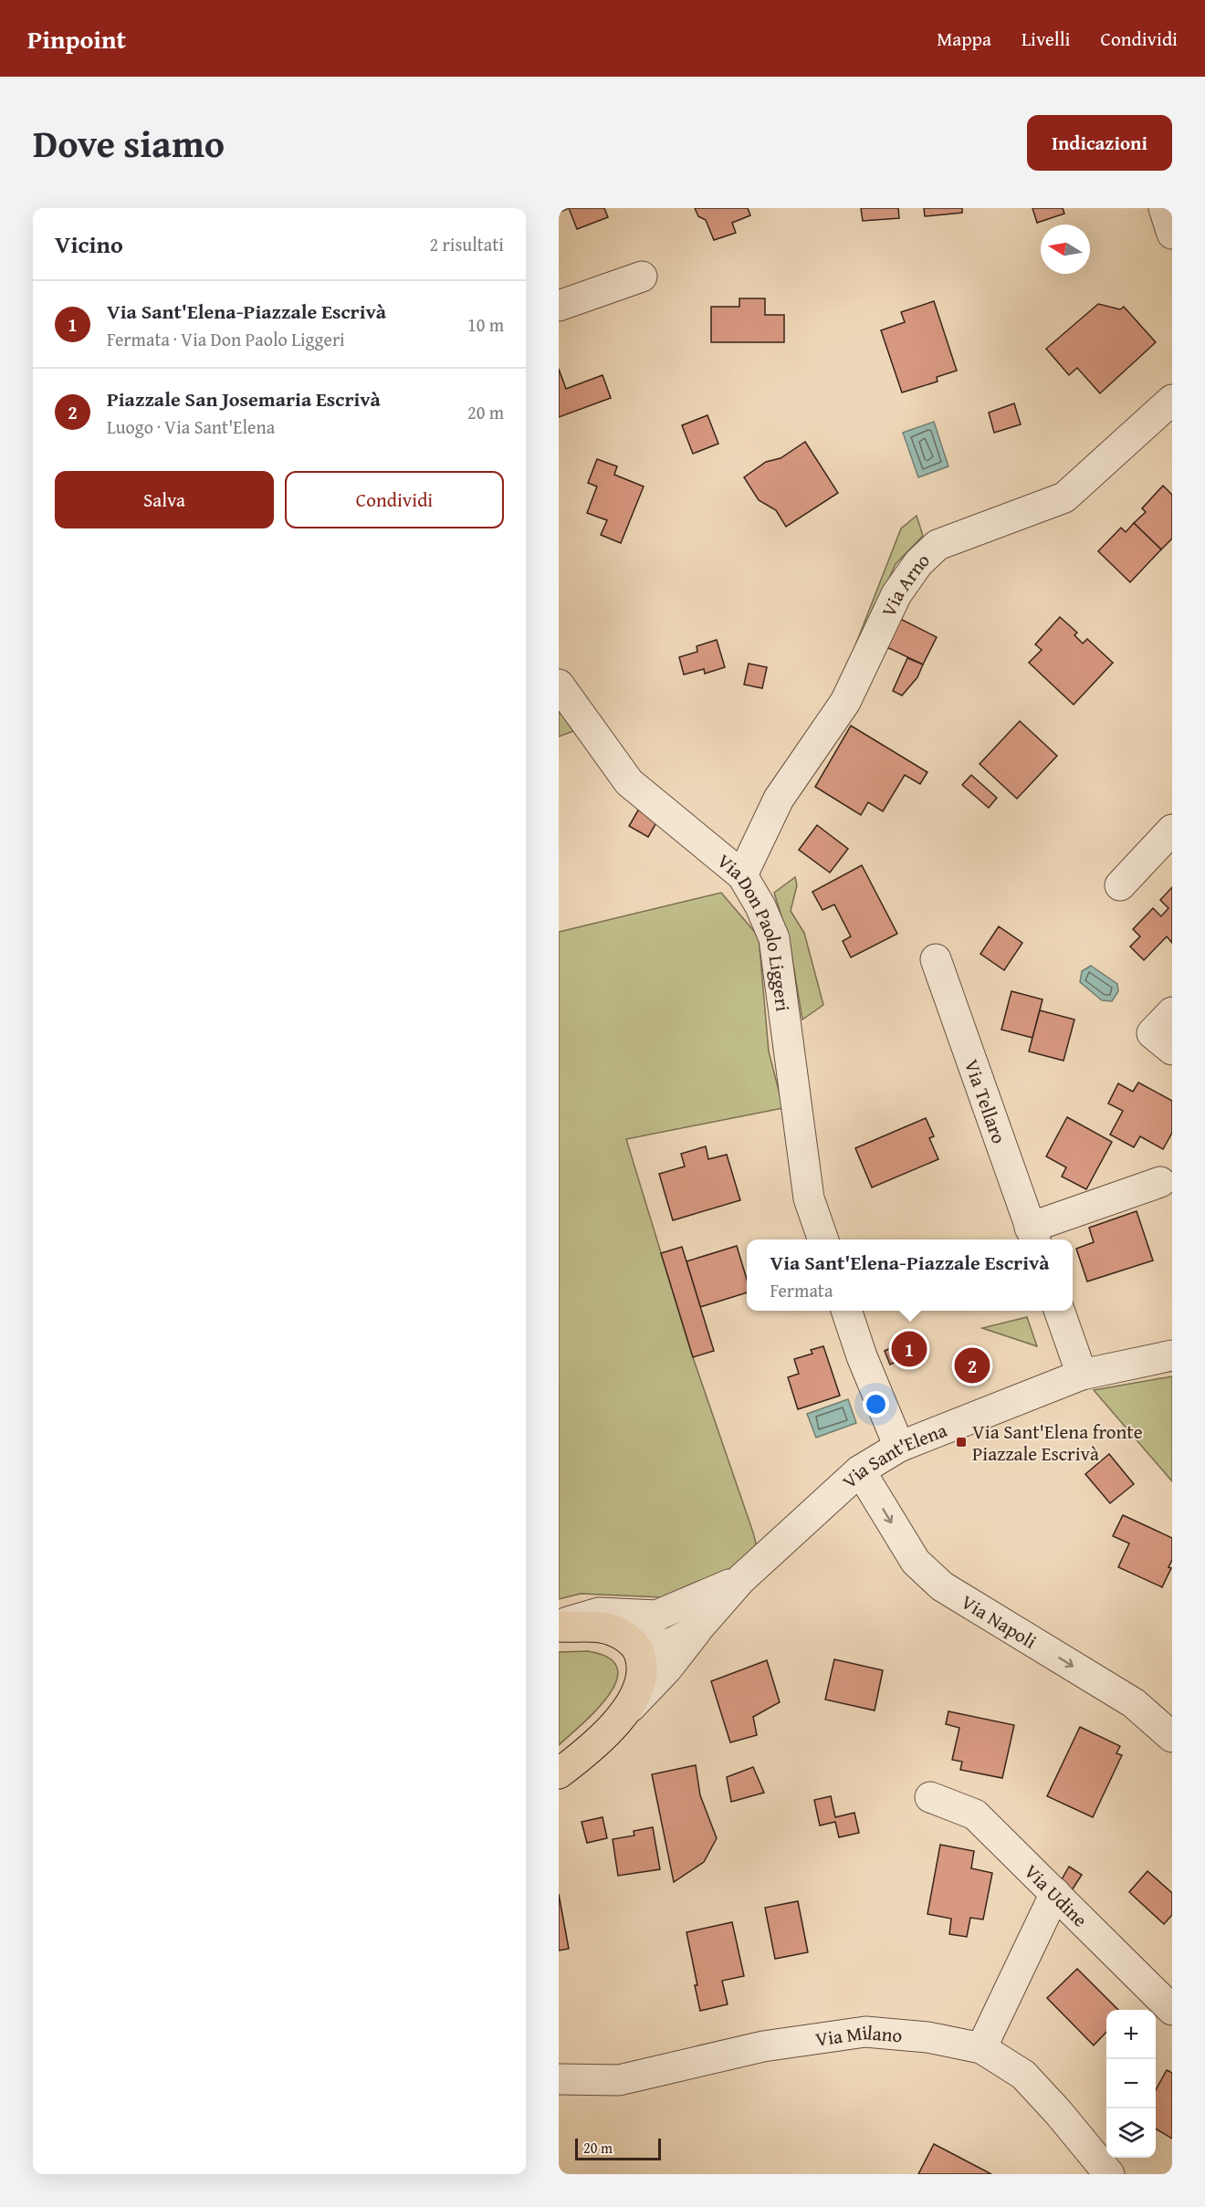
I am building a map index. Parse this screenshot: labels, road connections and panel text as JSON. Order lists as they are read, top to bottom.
{
  "streets": {
    "street": [
      "Via Arno",
      "Via Don Paolo Liggeri",
      "Via Tellaro",
      "Via Sant'Elena",
      "Via Napoli",
      "Via Udine",
      "Via Milano"
    ]
  },
  "crossings": [
    ["Via Arno", "Via Don Paolo Liggeri"],
    ["Via Sant'Elena", "Via Napoli"]
  ],
  "one_way": ["Via Napoli"],
  "places": {
    "transit": ["Via Sant'Elena fronte Piazzale Escrivà"]
  },
  "scale_bar": "20 m",
  "north": "left",
  "page": {
    "header": "Pinpoint",
    "nav": ["Mappa", "Livelli", "Condividi"],
    "title": "Dove siamo",
    "buttons": [
      "Indicazioni",
      ["Salva", "Condividi"]
    ],
    "heading": ["Vicino", "2 risultati"],
    "list": [
      {
        "mark": "1",
        "name": "Via Sant'Elena-Piazzale Escrivà",
        "note": "Fermata · Via Don Paolo Liggeri",
        "value": "10 m"
      },
      {
        "mark": "2",
        "name": "Piazzale San Josemaria Escrivà",
        "note": "Luogo · Via Sant'Elena",
        "value": "20 m"
      }
    ],
    "popup": ["Via Sant'Elena-Piazzale Escrivà", "Fermata"],
    "pins": ["1", "2"],
    "map_buttons": ["+", "−"],
    "scale": "20 m"
  }
}
